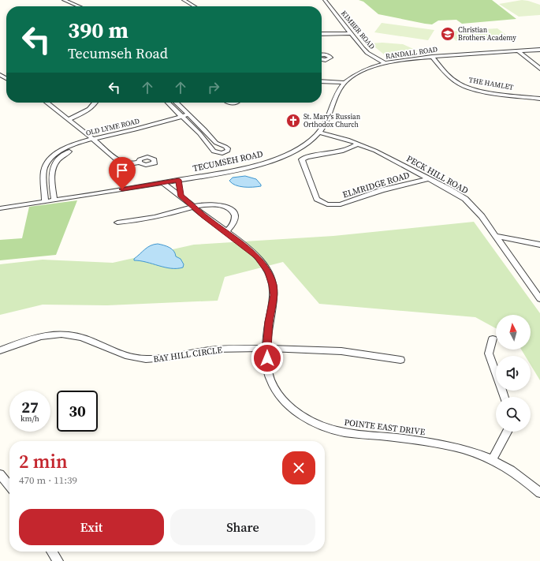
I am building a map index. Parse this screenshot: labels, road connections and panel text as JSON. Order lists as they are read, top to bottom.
{
  "streets": {
    "street": [
      "KIMBER ROAD",
      "RANDALL ROAD",
      "THE HAMLET",
      "OLD LYME ROAD",
      "TECUMSEH ROAD",
      "PECK HILL ROAD",
      "ELMRIDGE ROAD",
      "BAY HILL CIRCLE",
      "POINTE EAST DRIVE"
    ]
  },
  "crossings": [
    ["KIMBER ROAD", "RANDALL ROAD"],
    ["RANDALL ROAD", "THE HAMLET"],
    ["RANDALL ROAD", "TECUMSEH ROAD"],
    ["RANDALL ROAD", "PECK HILL ROAD"],
    ["OLD LYME ROAD", "TECUMSEH ROAD"],
    ["TECUMSEH ROAD", "PECK HILL ROAD"],
    ["TECUMSEH ROAD", "POINTE EAST DRIVE"],
    ["PECK HILL ROAD", "ELMRIDGE ROAD"],
    ["BAY HILL CIRCLE", "POINTE EAST DRIVE"]
  ],
  "places": {
    "school or university": ["Christian Brothers Academy"],
    "church": ["St. Mary's Russian Orthodox Church"]
  },
  "north": "top",
  "page": {
    "turn": ["390 m", "Tecumseh Road"],
    "speed": "27 km/h",
    "limit": "30",
    "heading": ["2 min", "470 m · 11:39"],
    "buttons": ["Exit", "Share"]
  }
}
